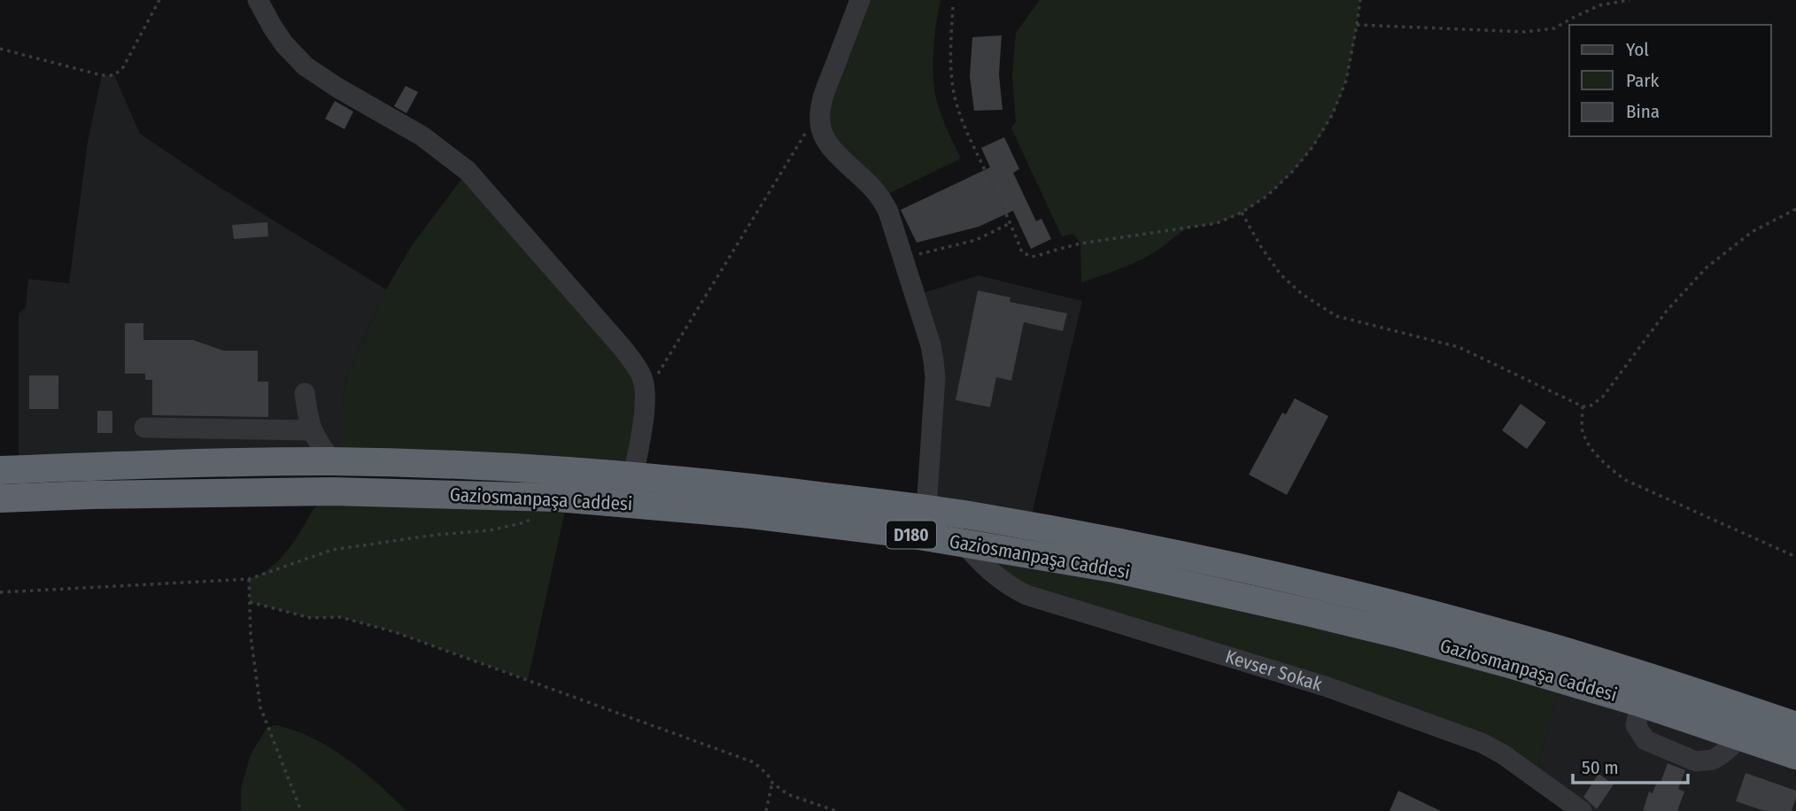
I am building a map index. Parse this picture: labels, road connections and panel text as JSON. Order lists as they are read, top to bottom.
{
  "streets": {
    "highway": ["Gaziosmanpaşa Caddesi", "D180"],
    "street": ["Kevser Sokak"]
  },
  "crossings": [
    ["Gaziosmanpaşa Caddesi", "Kevser Sokak"]
  ],
  "legend": ["Yol", "Park", "Bina"],
  "scale_bar": "50 m"
}
